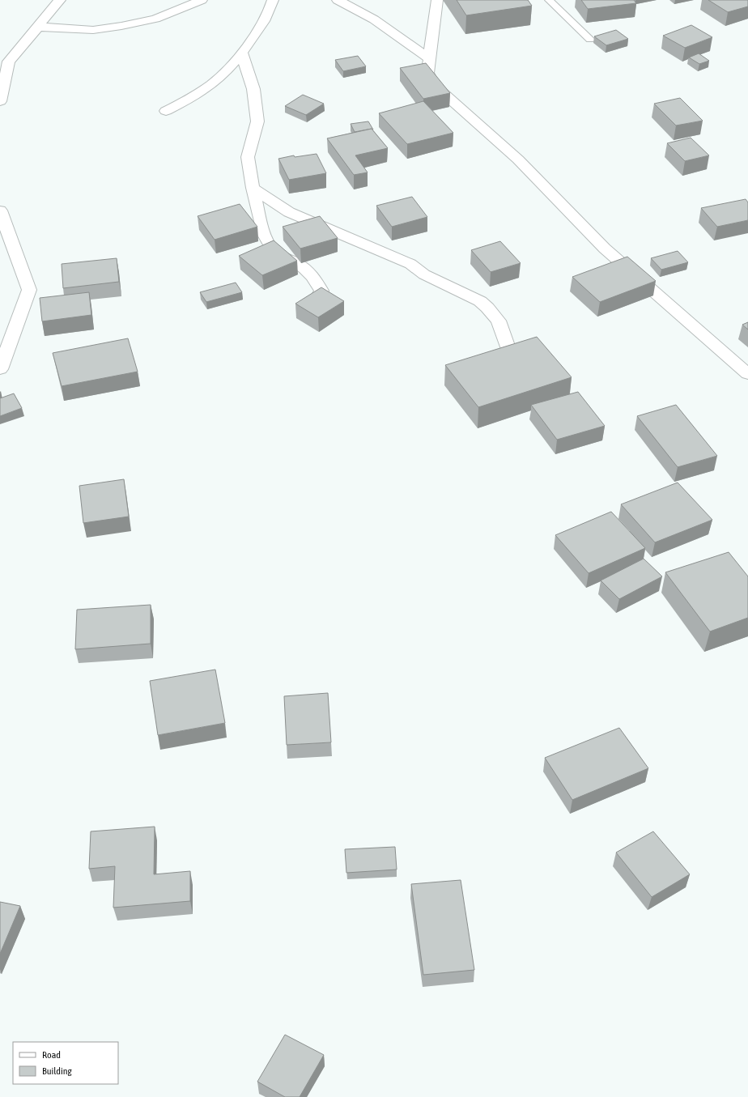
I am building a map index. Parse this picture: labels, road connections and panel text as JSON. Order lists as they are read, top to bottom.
{
  "legend": ["Road", "Building"]
}
